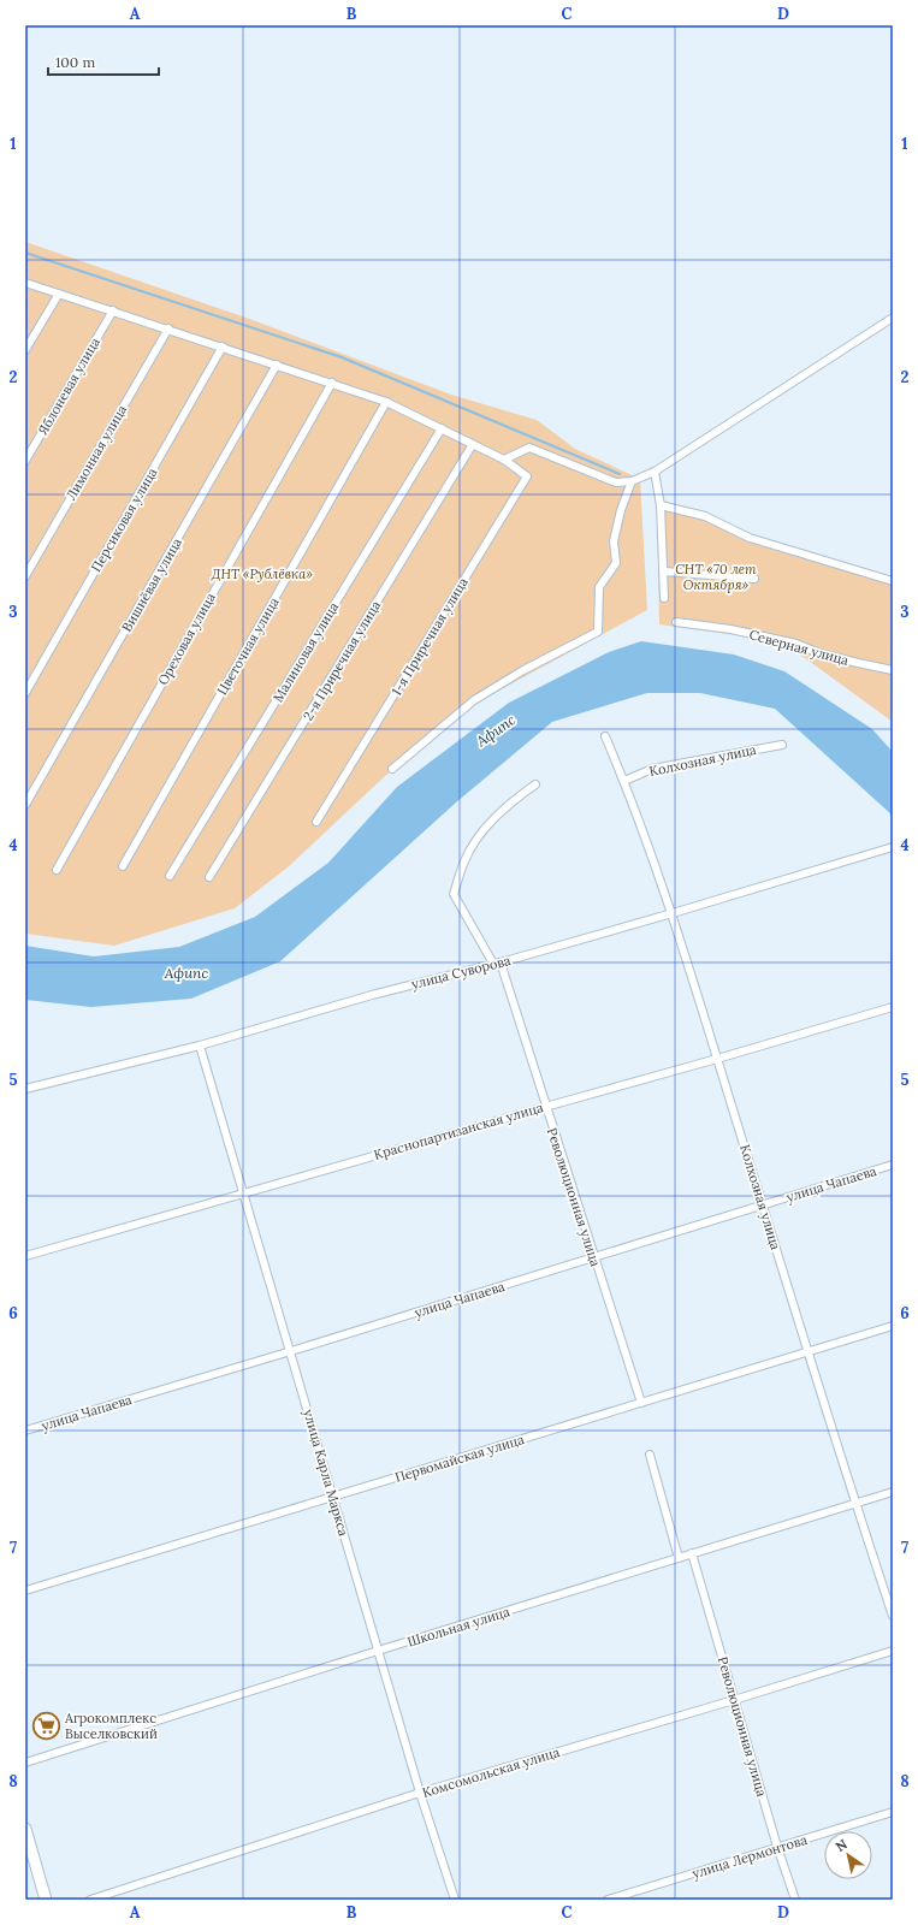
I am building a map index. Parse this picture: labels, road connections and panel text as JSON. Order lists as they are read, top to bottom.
{
  "streets": {
    "street": [
      "Яблоневая улица",
      "Лимонная улица",
      "Персиковая улица",
      "Вишнёвая улица",
      "1-я Приречная улица",
      "Ореховая улица",
      "Цветочная улица",
      "Северная улица",
      "Малиновая улица",
      "2-я Приречная улица",
      "Колхозная улица",
      "улица Суворова",
      "Краснопартизанская улица",
      "улица Чапаева",
      "Революционная улица",
      "Первомайская улица",
      "улица Карла Маркса",
      "Школьная улица",
      "Комсомольская улица",
      "улица Лермонтова"
    ]
  },
  "crossings": [
    ["Колхозная улица", "улица Суворова"],
    ["Колхозная улица", "Краснопартизанская улица"],
    ["Колхозная улица", "улица Чапаева"],
    ["Колхозная улица", "Первомайская улица"],
    ["Колхозная улица", "Школьная улица"],
    ["улица Суворова", "Революционная улица"],
    ["улица Суворова", "улица Карла Маркса"],
    ["Краснопартизанская улица", "Революционная улица"],
    ["Краснопартизанская улица", "улица Карла Маркса"],
    ["улица Чапаева", "Революционная улица"],
    ["улица Чапаева", "улица Карла Маркса"],
    ["Революционная улица", "Первомайская улица"],
    ["Революционная улица", "Школьная улица"],
    ["Революционная улица", "Комсомольская улица"],
    ["Революционная улица", "улица Лермонтова"],
    ["Первомайская улица", "улица Карла Маркса"],
    ["улица Карла Маркса", "Школьная улица"],
    ["улица Карла Маркса", "Комсомольская улица"]
  ],
  "water": ["Афипс"],
  "parks": ["СНТ «70 лет Октября»", "ДНТ «Рублёвка»"],
  "places": {
    "supermarket": ["Агрокомплекс Выселковский"]
  },
  "scale_bar": "100 m",
  "north": "top left",
  "grid": {
    "columns": [
      "A",
      "B",
      "C",
      "D"
    ],
    "rows": [
      "1",
      "2",
      "3",
      "4",
      "5",
      "6",
      "7",
      "8"
    ]
  }
}
